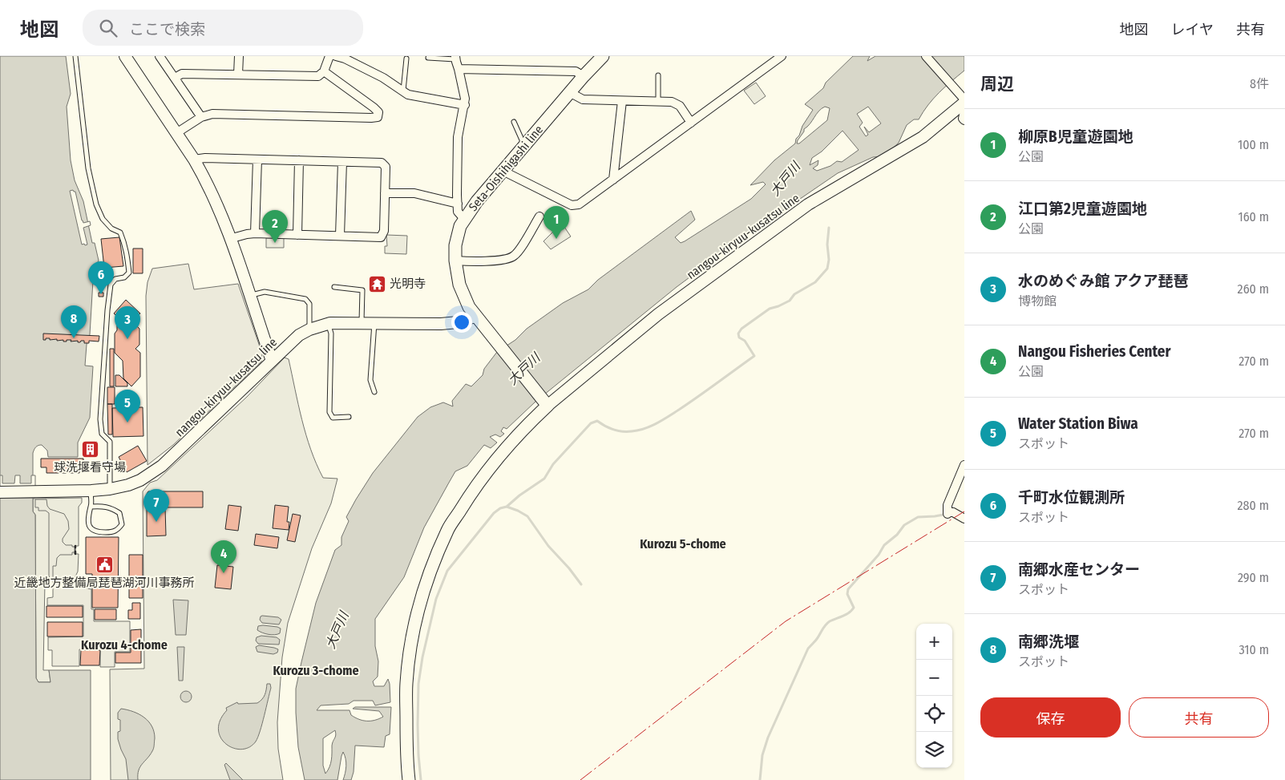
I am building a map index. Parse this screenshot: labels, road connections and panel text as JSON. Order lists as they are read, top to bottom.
{
  "streets": {
    "main road": ["Seta-Oishihigashi line", "nangou-kiryuu-kusatsu line"]
  },
  "crossings": [
    ["Seta-Oishihigashi line", "nangou-kiryuu-kusatsu line"]
  ],
  "districts": ["Kurozu 5-chome", "Kurozu 4-chome", "Kurozu 3-chome"],
  "water": ["大戸川"],
  "places": {
    "temple": ["光明寺"],
    "building": ["球洗堰看守場"],
    "public building": ["近畿地方整備局琵琶湖河川事務所"]
  },
  "page": {
    "header": "地図",
    "search": "ここで検索",
    "nav": ["地図", "レイヤ", "共有"],
    "heading": ["周辺", "8件"],
    "list": [
      {
        "mark": "1",
        "name": "柳原B児童遊園地",
        "note": "公園",
        "value": "100 m"
      },
      {
        "mark": "2",
        "name": "江口第2児童遊園地",
        "note": "公園",
        "value": "160 m"
      },
      {
        "mark": "3",
        "name": "水のめぐみ館 アクア琵琶",
        "note": "博物館",
        "value": "260 m"
      },
      {
        "mark": "4",
        "name": "Nangou Fisheries Center",
        "note": "公園",
        "value": "270 m"
      },
      {
        "mark": "5",
        "name": "Water Station Biwa",
        "note": "スポット",
        "value": "270 m"
      },
      {
        "mark": "6",
        "name": "千町水位観測所",
        "note": "スポット",
        "value": "280 m"
      },
      {
        "mark": "7",
        "name": "南郷水産センター",
        "note": "スポット",
        "value": "290 m"
      },
      {
        "mark": "8",
        "name": "南郷洗堰",
        "note": "スポット",
        "value": "310 m"
      }
    ],
    "pins": [
      "1",
      "2",
      "6",
      "8",
      "3",
      "5",
      "7",
      "4"
    ],
    "map_buttons": ["+", "−"],
    "buttons": ["保存", "共有"]
  }
}
